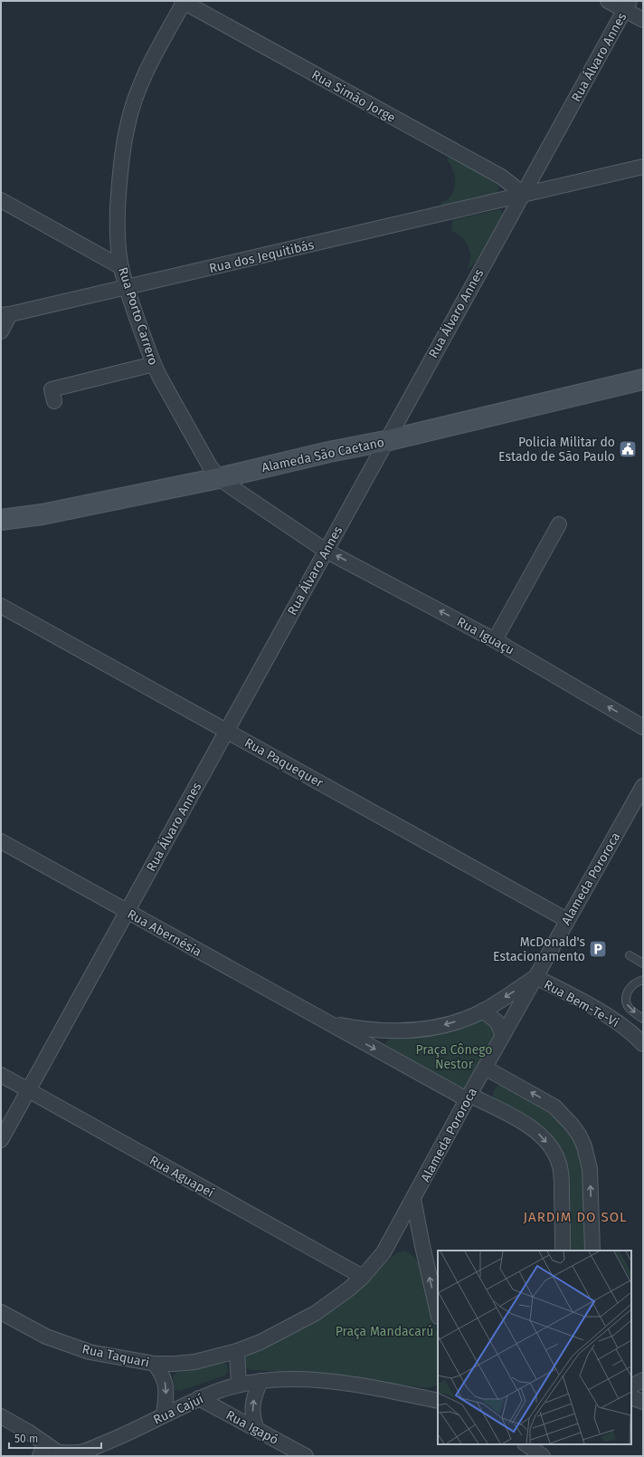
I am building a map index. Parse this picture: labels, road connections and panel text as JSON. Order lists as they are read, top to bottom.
{
  "streets": {
    "main road": ["Alameda São Caetano"],
    "street": [
      "Rua Álvaro Annes",
      "Rua Simão Jorge",
      "Rua dos Jequitibás",
      "Rua Porto Carrero",
      "Rua Iguaçu",
      "Rua Paquequer",
      "Alameda Pororoca",
      "Rua Abernésia",
      "Rua Bem-Te-Vi",
      "Rua Aguapeí",
      "Rua Taquari",
      "Rua Cajuí",
      "Rua Igapó"
    ]
  },
  "crossings": [
    ["Rua Álvaro Annes", "Rua Simão Jorge"],
    ["Rua Álvaro Annes", "Rua dos Jequitibás"],
    ["Rua Álvaro Annes", "Rua Porto Carrero"],
    ["Rua Álvaro Annes", "Alameda São Caetano"],
    ["Rua Álvaro Annes", "Rua Iguaçu"],
    ["Rua Álvaro Annes", "Rua Paquequer"],
    ["Rua Álvaro Annes", "Rua Abernésia"],
    ["Rua Álvaro Annes", "Rua Aguapeí"],
    ["Rua Simão Jorge", "Rua dos Jequitibás"],
    ["Rua Simão Jorge", "Rua Porto Carrero"],
    ["Rua dos Jequitibás", "Rua Porto Carrero"],
    ["Rua Porto Carrero", "Alameda São Caetano"],
    ["Rua Porto Carrero", "Rua Iguaçu"],
    ["Rua Paquequer", "Alameda Pororoca"],
    ["Alameda Pororoca", "Rua Bem-Te-Vi"],
    ["Rua Cajuí", "Rua Igapó"]
  ],
  "one_way": ["Rua Iguaçu"],
  "districts": ["JARDIM DO SOL"],
  "parks": ["Praça Cônego Nestor", "Praça Mandacarú"],
  "places": {
    "public building": ["Policia Militar do Estado de São Paulo"],
    "parking": ["McDonald's Estacionamento"]
  },
  "scale_bar": "50 m"
}
